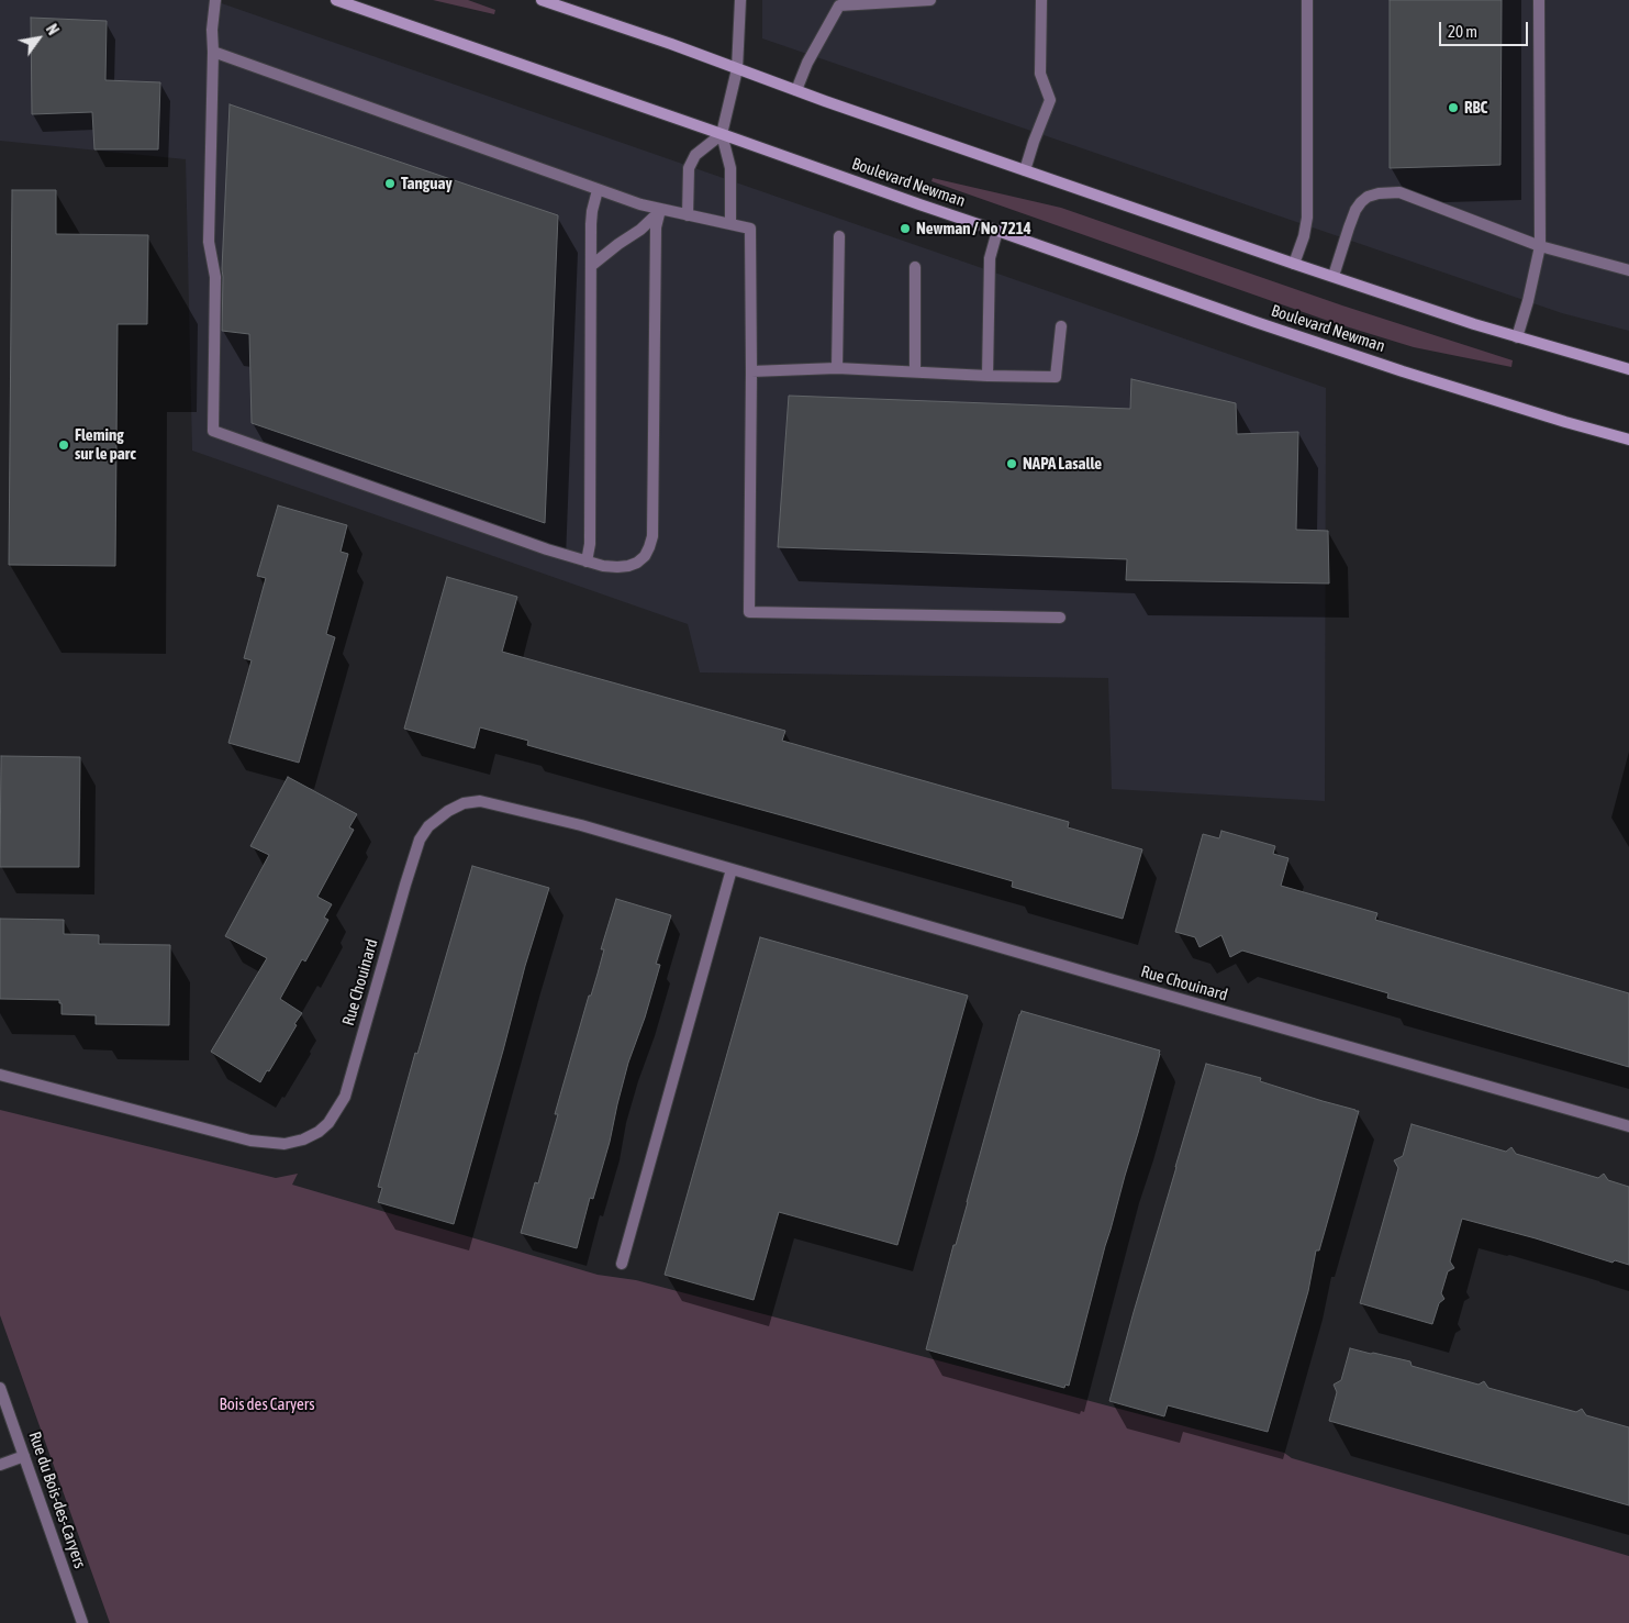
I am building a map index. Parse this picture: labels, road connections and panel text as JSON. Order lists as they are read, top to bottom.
{
  "streets": {
    "main road": ["Boulevard Newman"],
    "street": ["Rue Chouinard", "Rue du Bois-des-Caryers"]
  },
  "parks": ["Bois des Caryers"],
  "places": [
    "RBC",
    "Tanguay",
    "Newman / No 7214",
    "Fleming sur le parc",
    "NAPA Lasalle"
  ],
  "scale_bar": "20 m",
  "north": "top right"
}
